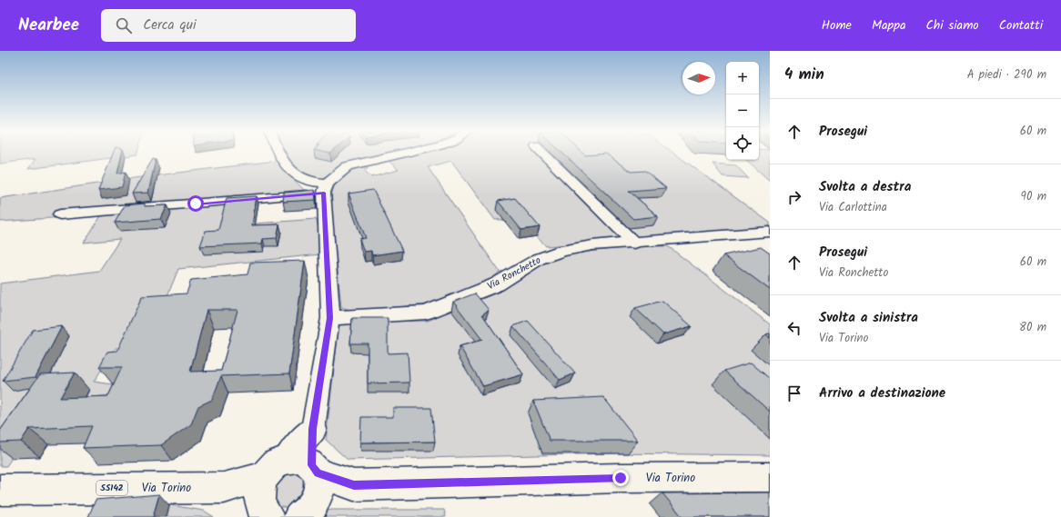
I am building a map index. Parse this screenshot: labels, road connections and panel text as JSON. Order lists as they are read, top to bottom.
{
  "streets": {
    "main road": ["Via Torino", "SS142"],
    "street": ["Via Ronchetto"]
  },
  "north": "right",
  "page": {
    "header": "Nearbee",
    "search": "Cerca qui",
    "nav": [
      "Home",
      "Mappa",
      "Chi siamo",
      "Contatti"
    ],
    "heading": ["4 min", "A piedi · 290 m"],
    "map_buttons": ["+", "−"],
    "list": [
      ["Prosegui", "60 m"],
      ["Svolta a destra", "Via Carlottina", "90 m"],
      ["Prosegui", "Via Ronchetto", "60 m"],
      ["Svolta a sinistra", "Via Torino", "80 m"],
      "Arrivo a destinazione"
    ]
  }
}
